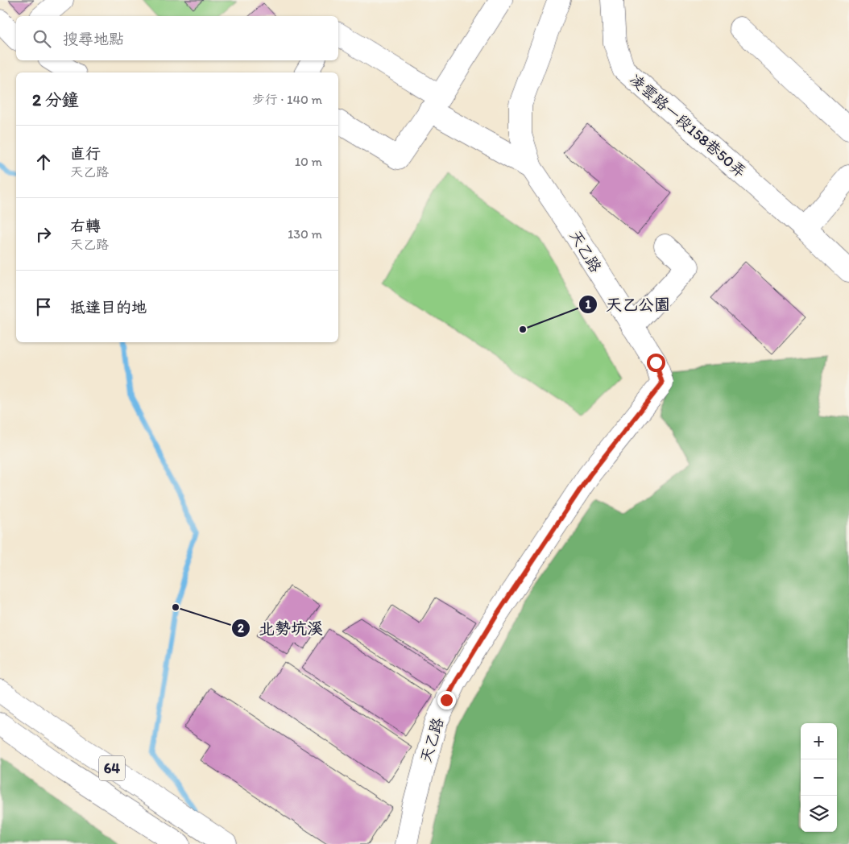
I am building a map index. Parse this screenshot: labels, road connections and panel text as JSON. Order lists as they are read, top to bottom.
{
  "streets": {
    "main road": ["凌雲路一段158巷50弄", "天乙路", "64"]
  },
  "places": ["天乙公園", "北勢坑溪"],
  "page": {
    "search": "搜尋地點",
    "heading": ["2 分鐘", "步行 · 140 m"],
    "list": [
      ["直行", "天乙路", "10 m"],
      ["右轉", "天乙路", "130 m"],
      "抵達目的地"
    ],
    "map_buttons": ["+", "−"]
  }
}
